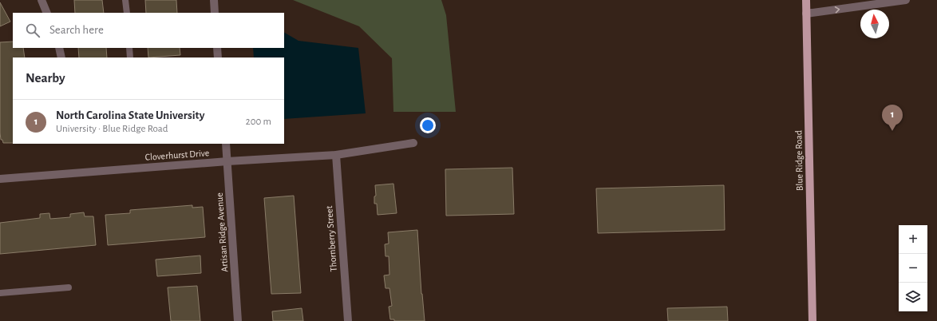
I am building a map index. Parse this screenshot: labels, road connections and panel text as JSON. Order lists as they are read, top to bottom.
{
  "streets": {
    "main road": ["Blue Ridge Road"],
    "street": ["Cloverhurst Drive", "Artisan Ridge Avenue", "Thornberry Street"]
  },
  "crossings": [
    ["Cloverhurst Drive", "Artisan Ridge Avenue"],
    ["Cloverhurst Drive", "Thornberry Street"]
  ],
  "north": "top",
  "page": {
    "search": "Search here",
    "heading": "Nearby",
    "list": [
      {
        "mark": "1",
        "name": "North Carolina State University",
        "note": "University · Blue Ridge Road",
        "value": "200 m"
      }
    ],
    "pins": "1",
    "map_buttons": ["+", "−"]
  }
}
